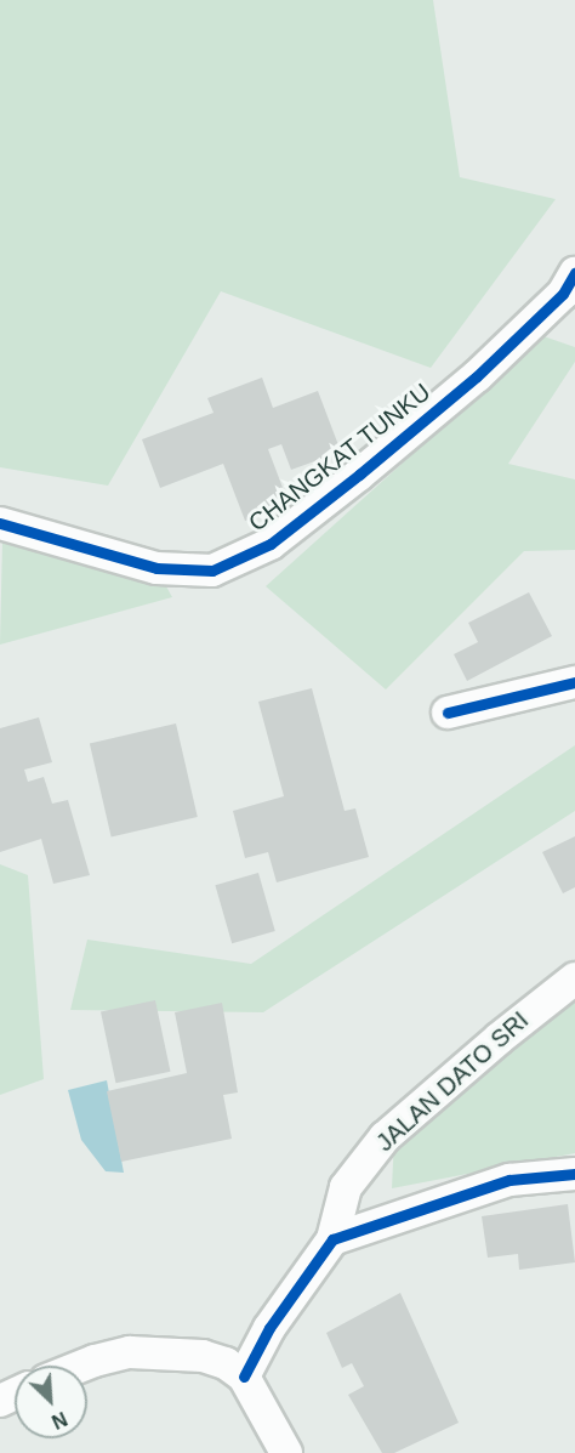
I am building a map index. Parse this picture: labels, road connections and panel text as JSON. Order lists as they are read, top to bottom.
{
  "streets": {
    "street": ["CHANGKAT TUNKU", "JALAN DATO SRI"]
  },
  "north": "bottom right"
}
